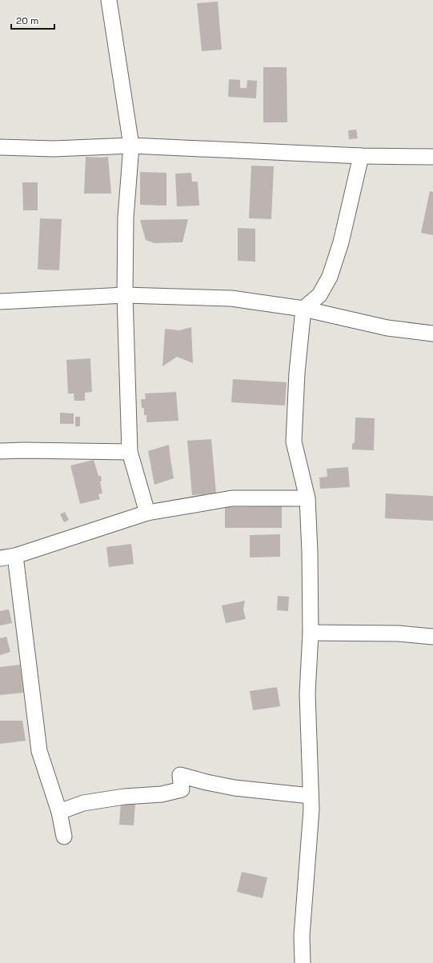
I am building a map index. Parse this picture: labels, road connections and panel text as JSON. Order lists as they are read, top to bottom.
{
  "scale_bar": "20 m"
}
